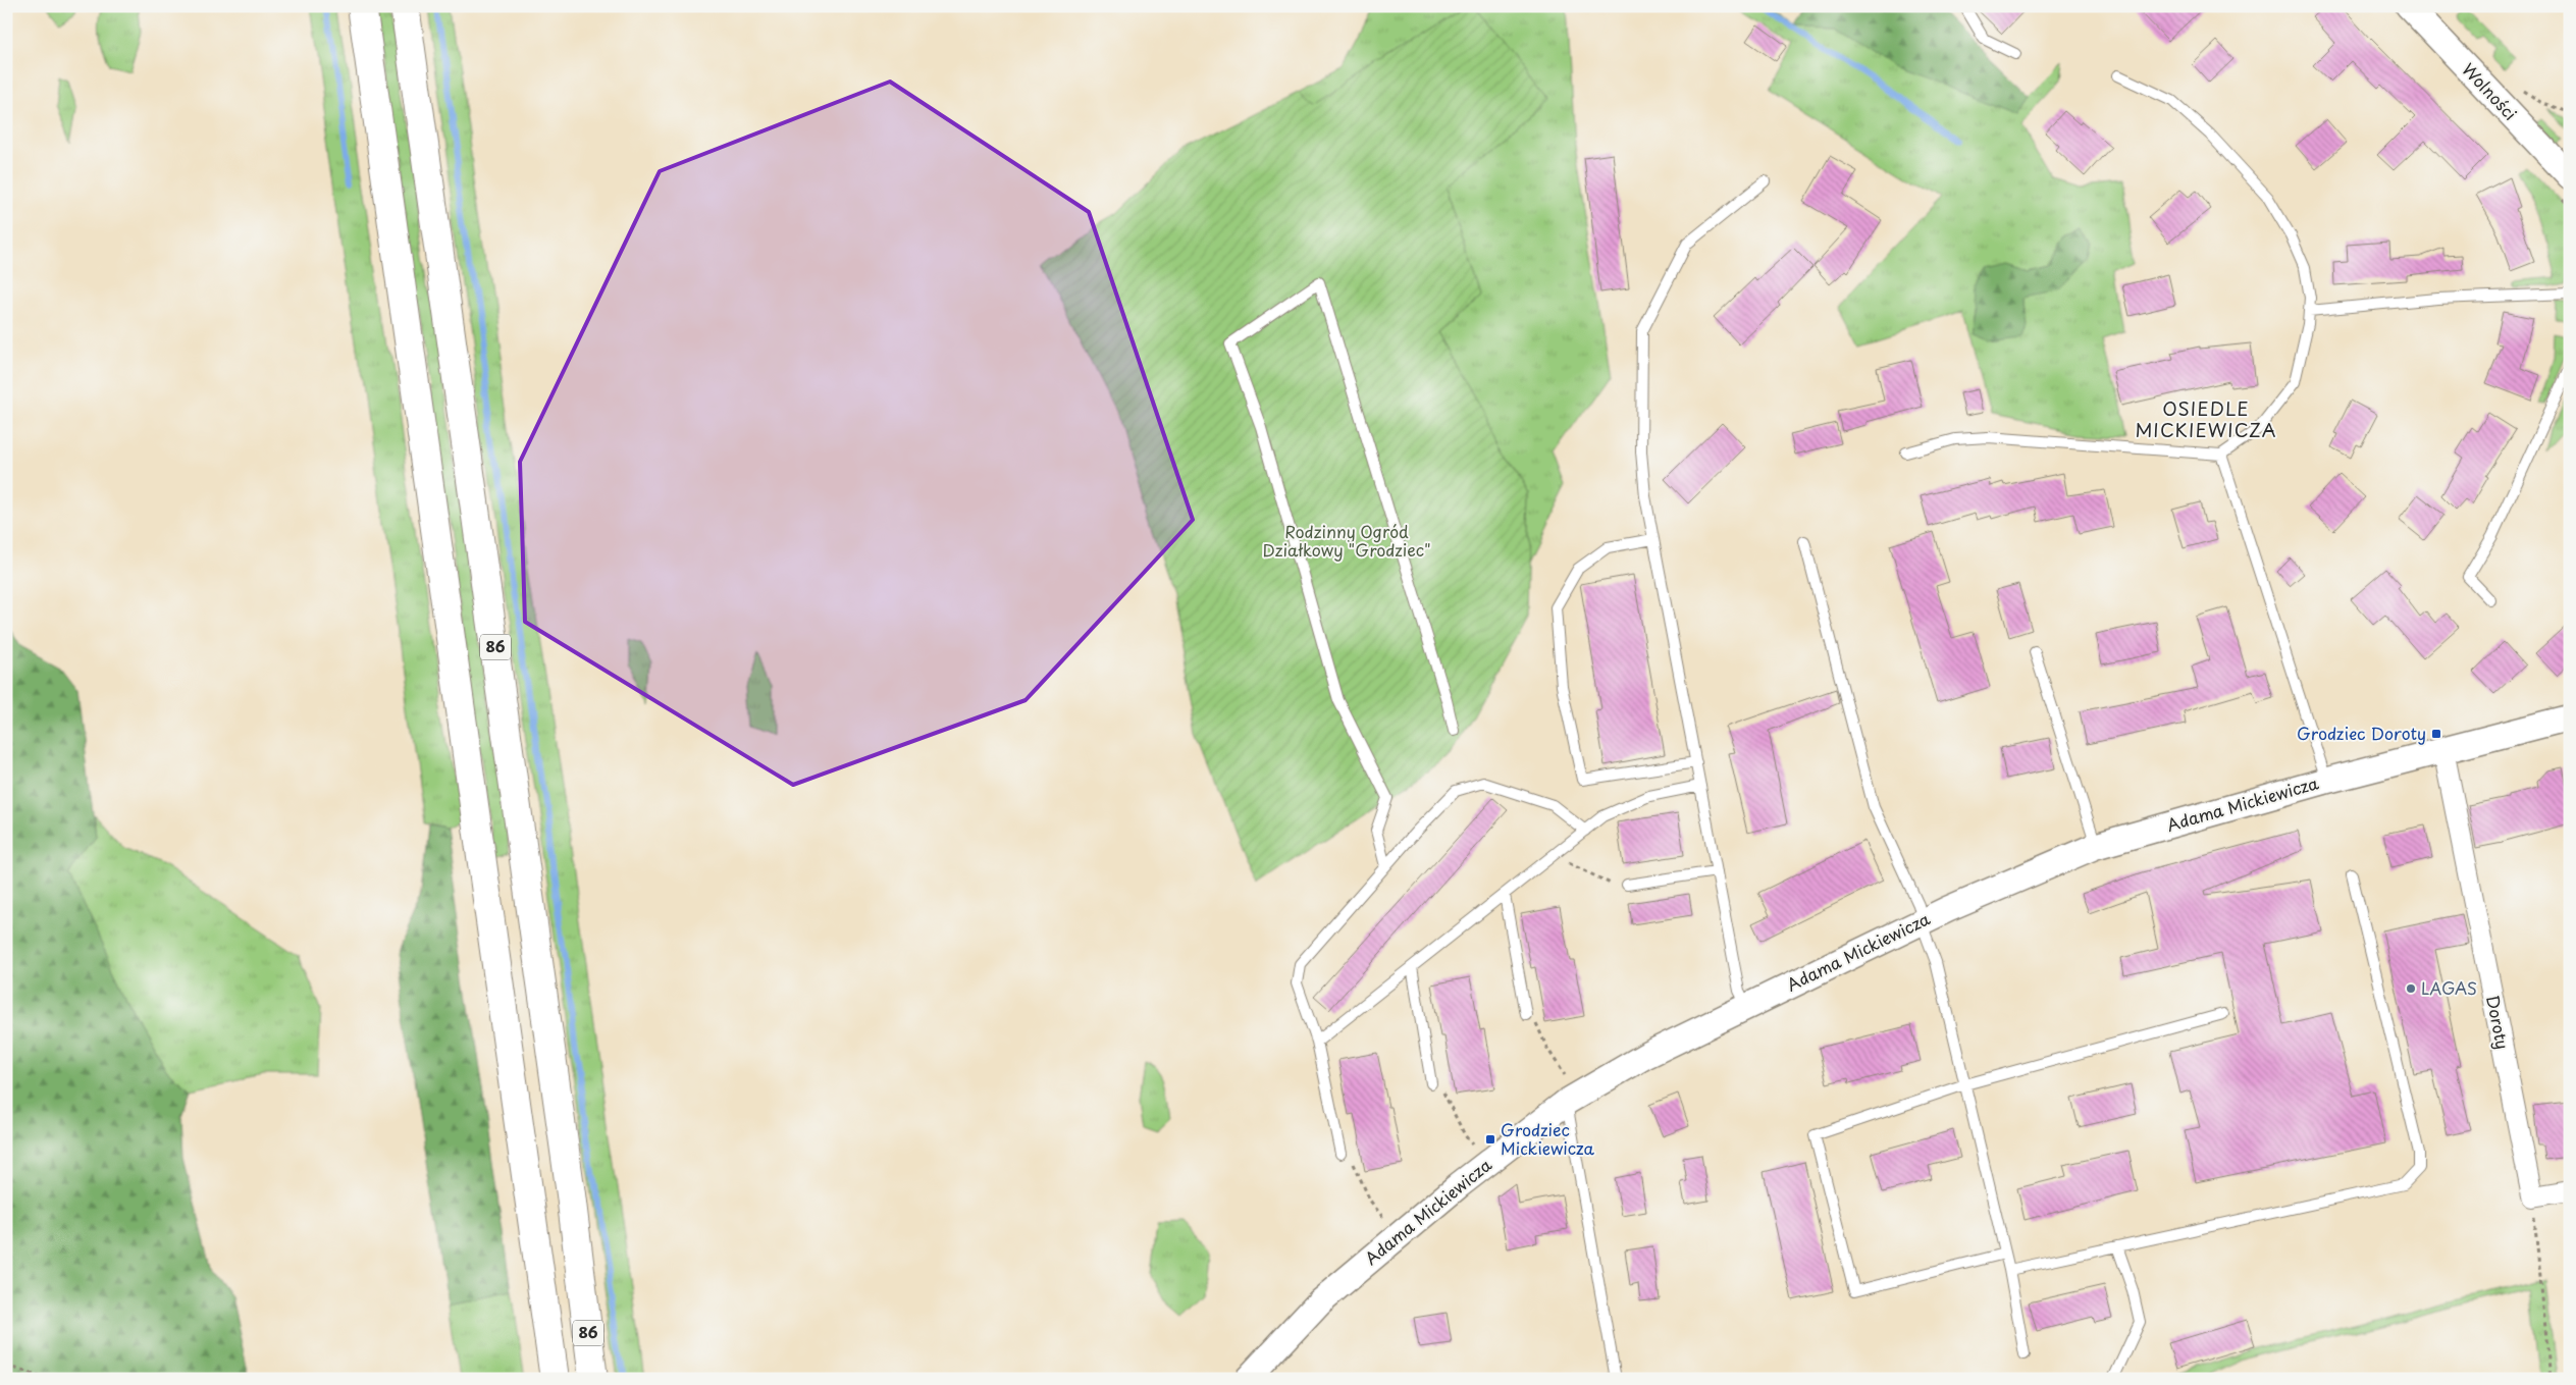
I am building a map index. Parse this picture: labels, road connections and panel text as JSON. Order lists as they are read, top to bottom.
{
  "streets": {
    "main road": ["86"],
    "street": ["Wolności", "Adama Mickiewicza", "Doroty"]
  },
  "crossings": [
    ["Adama Mickiewicza", "Doroty"]
  ],
  "districts": ["OSIEDLE MICKIEWICZA"],
  "parks": ["Rodzinny Ogród Działkowy \"Grodziec\""],
  "places": {
    "transit": ["Grodziec Doroty", "Grodziec Mickiewicza"],
    "other": ["LAGAS"]
  }
}
